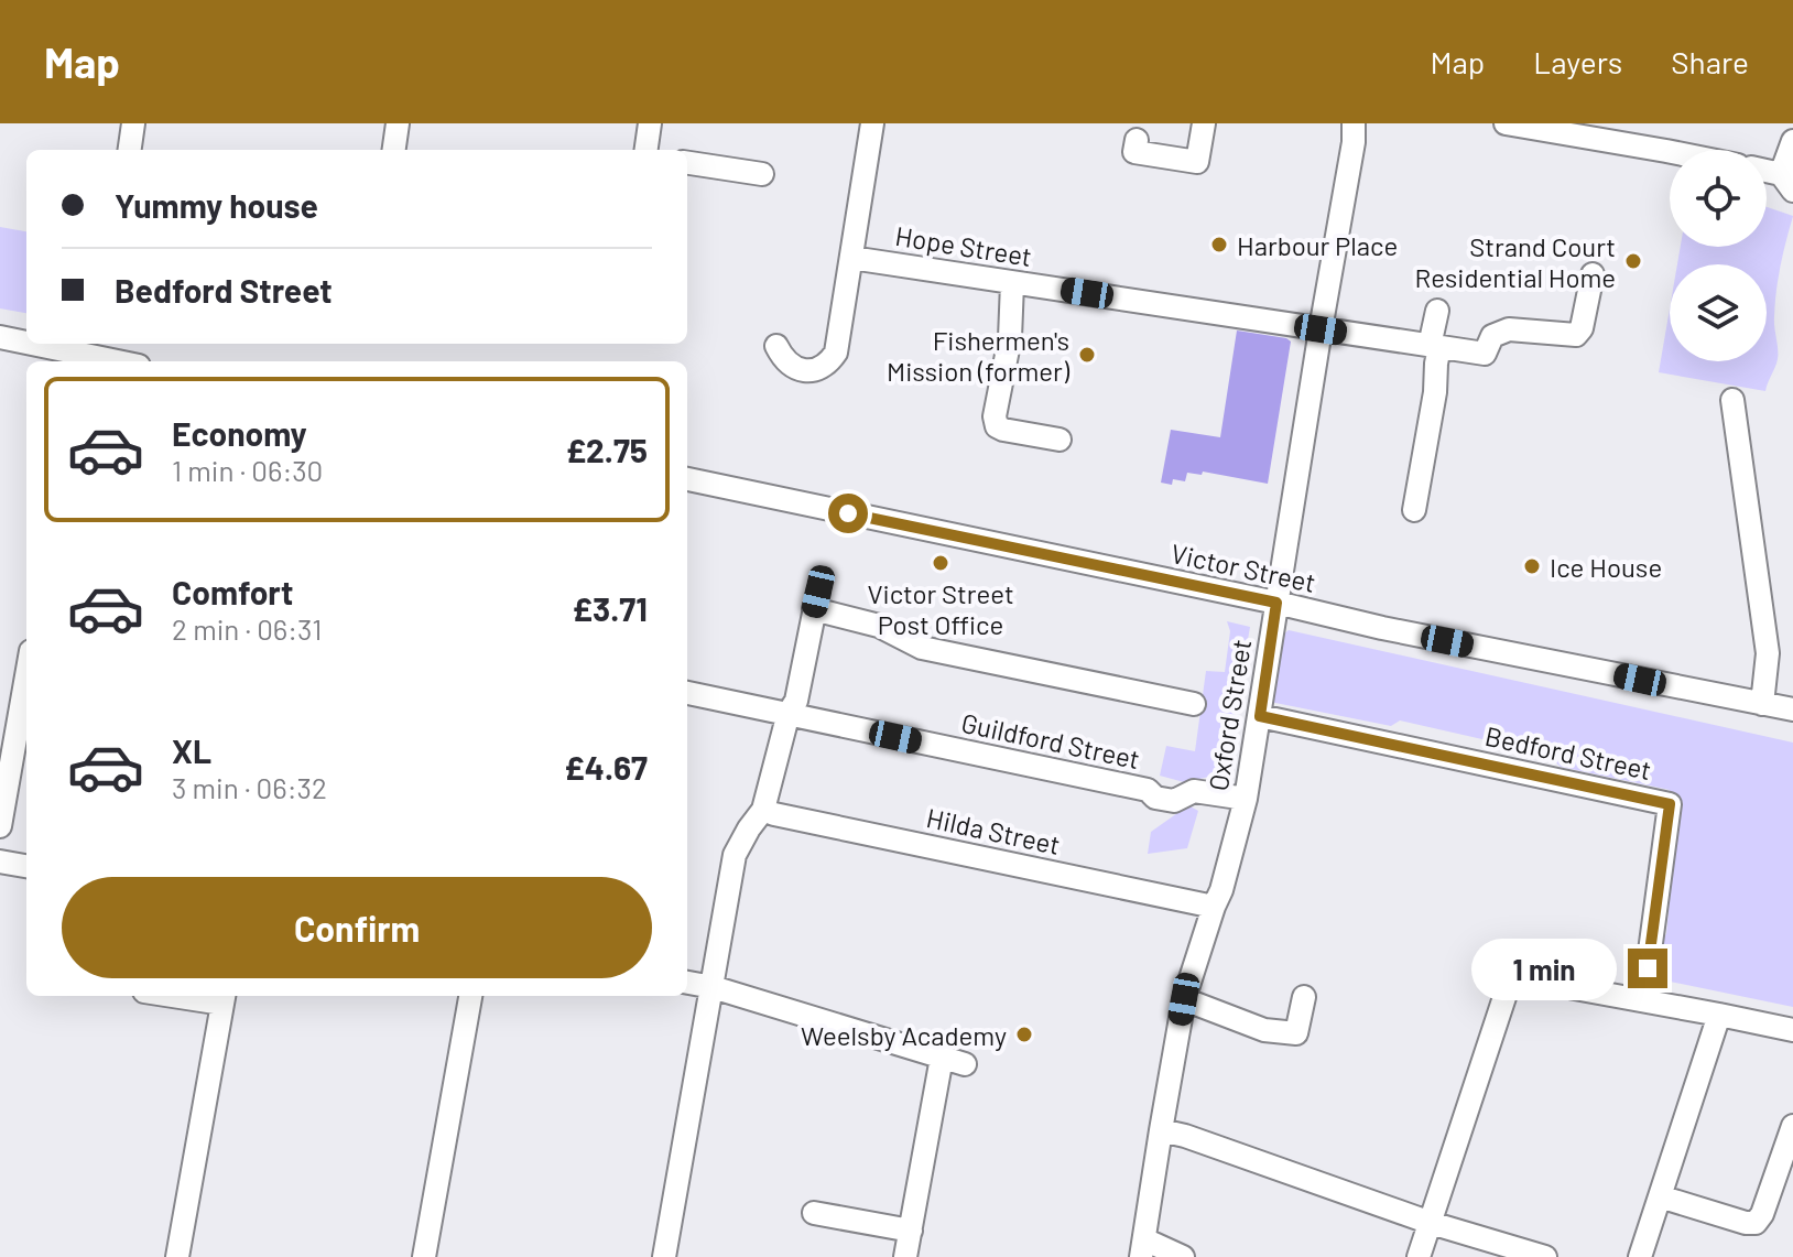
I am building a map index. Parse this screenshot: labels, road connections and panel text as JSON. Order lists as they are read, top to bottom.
{
  "streets": {
    "street": [
      "Hope Street",
      "Victor Street",
      "Oxford Street",
      "Guildford Street",
      "Bedford Street",
      "Hilda Street"
    ]
  },
  "crossings": [
    ["Hope Street", "Oxford Street"],
    ["Victor Street", "Oxford Street"],
    ["Oxford Street", "Guildford Street"],
    ["Oxford Street", "Bedford Street"],
    ["Oxford Street", "Hilda Street"]
  ],
  "places": [
    "Harbour Place",
    "Strand Court Residential Home",
    "Fishermen's Mission (former)",
    "Victor Street Post Office",
    "Ice House",
    "Weelsby Academy"
  ],
  "page": {
    "header": "Map",
    "nav": ["Map", "Layers", "Share"],
    "banner": ["Yummy house", "Bedford Street"],
    "list": [
      {
        "name": "Economy",
        "note": "1 min · 06:30",
        "value": "£2.75"
      },
      {
        "name": "Comfort",
        "note": "2 min · 06:31",
        "value": "£3.71"
      },
      {
        "name": "XL",
        "note": "3 min · 06:32",
        "value": "£4.67"
      }
    ],
    "buttons": "Confirm",
    "bubble": "1 min"
  }
}
